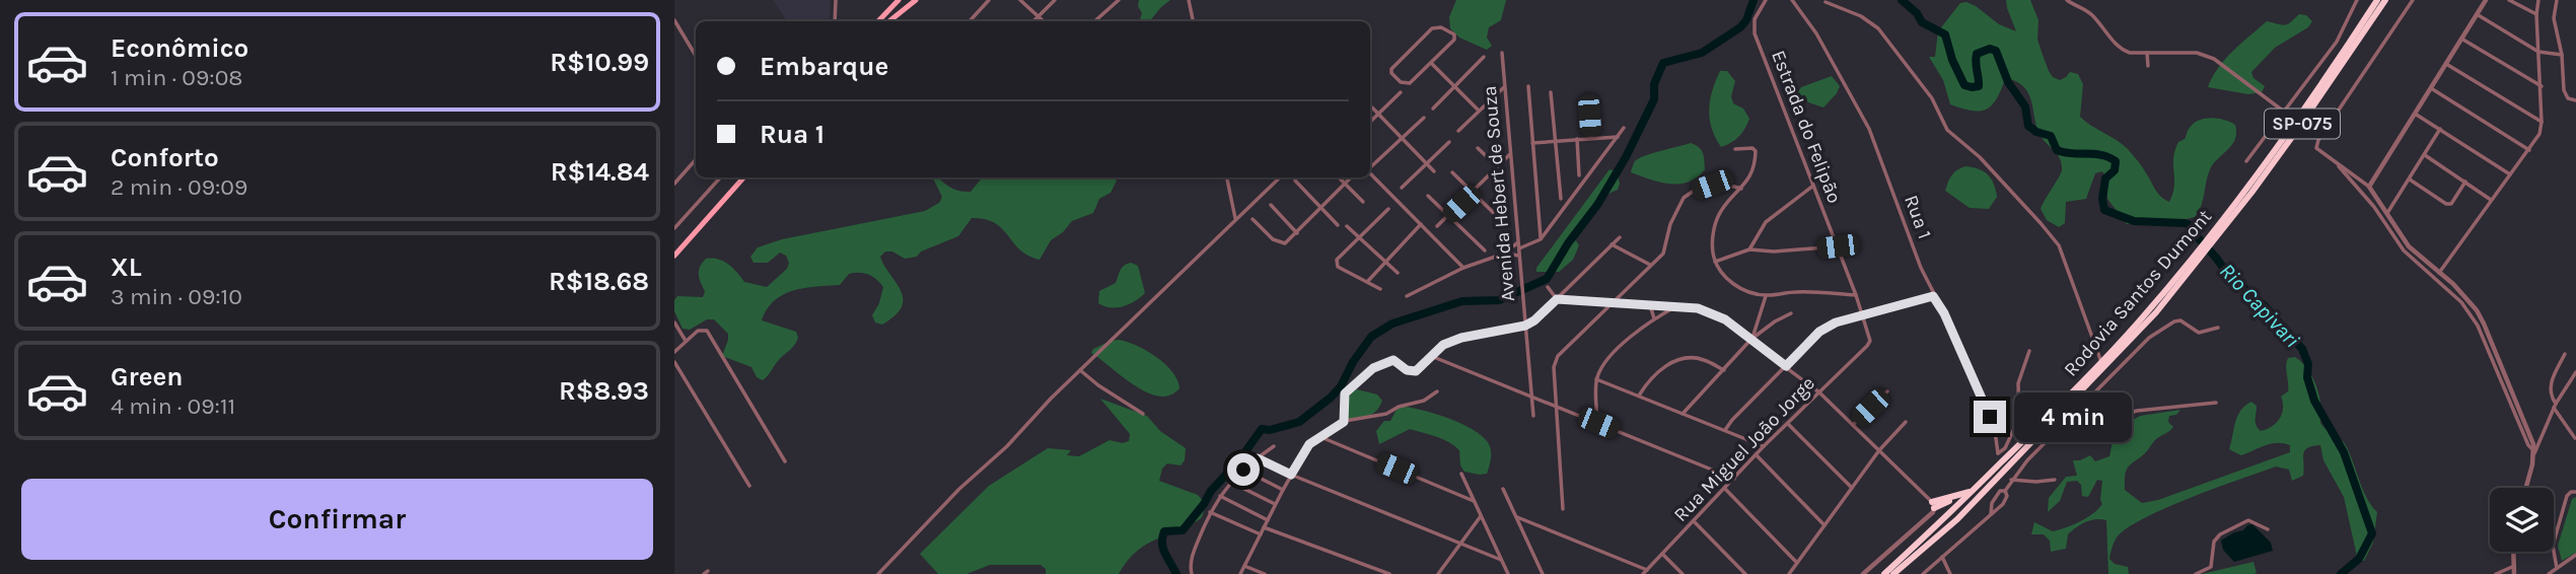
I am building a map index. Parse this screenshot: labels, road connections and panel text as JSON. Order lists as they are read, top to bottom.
{
  "streets": {
    "highway": ["SP-075", "Rodovia Santos Dumont"],
    "street": [
      "Estrada do Felipão",
      "Avenida Hebert de Souza",
      "Rua 1",
      "Rua Miguel João Jorge"
    ]
  },
  "crossings": [
    ["Estrada do Felipão", "Rua Miguel João Jorge"]
  ],
  "water": ["Rio Capivari"],
  "page": {
    "list": [
      {
        "name": "Econômico",
        "note": "1 min · 09:08",
        "value": "R$10.99"
      },
      {
        "name": "Conforto",
        "note": "2 min · 09:09",
        "value": "R$14.84"
      },
      {
        "name": "XL",
        "note": "3 min · 09:10",
        "value": "R$18.68"
      },
      {
        "name": "Green",
        "note": "4 min · 09:11",
        "value": "R$8.93"
      }
    ],
    "banner": ["Embarque", "Rua 1"],
    "bubble": "4 min",
    "buttons": "Confirmar"
  }
}
